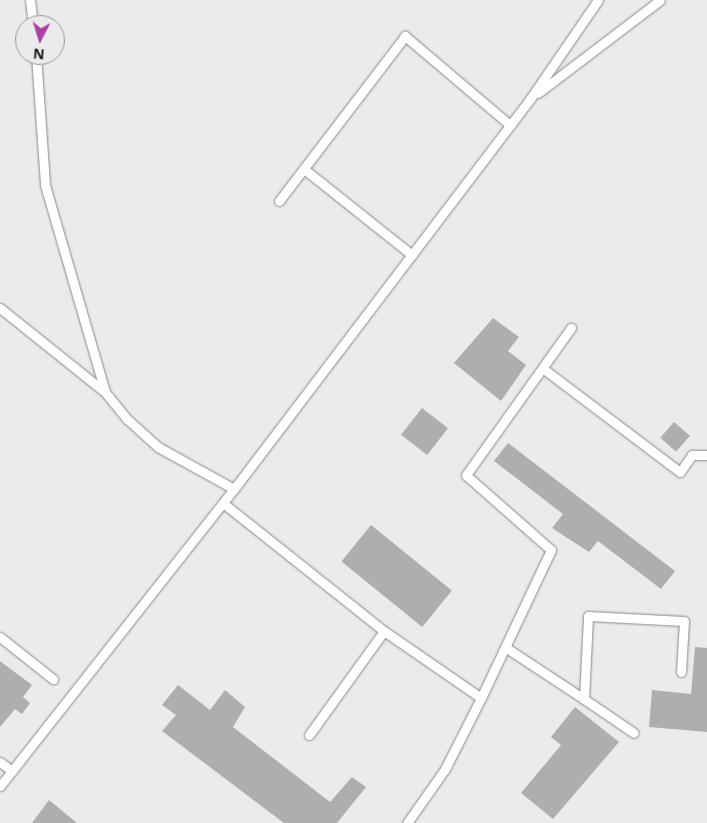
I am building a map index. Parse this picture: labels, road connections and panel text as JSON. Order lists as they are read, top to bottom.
{
  "north": "bottom"
}
